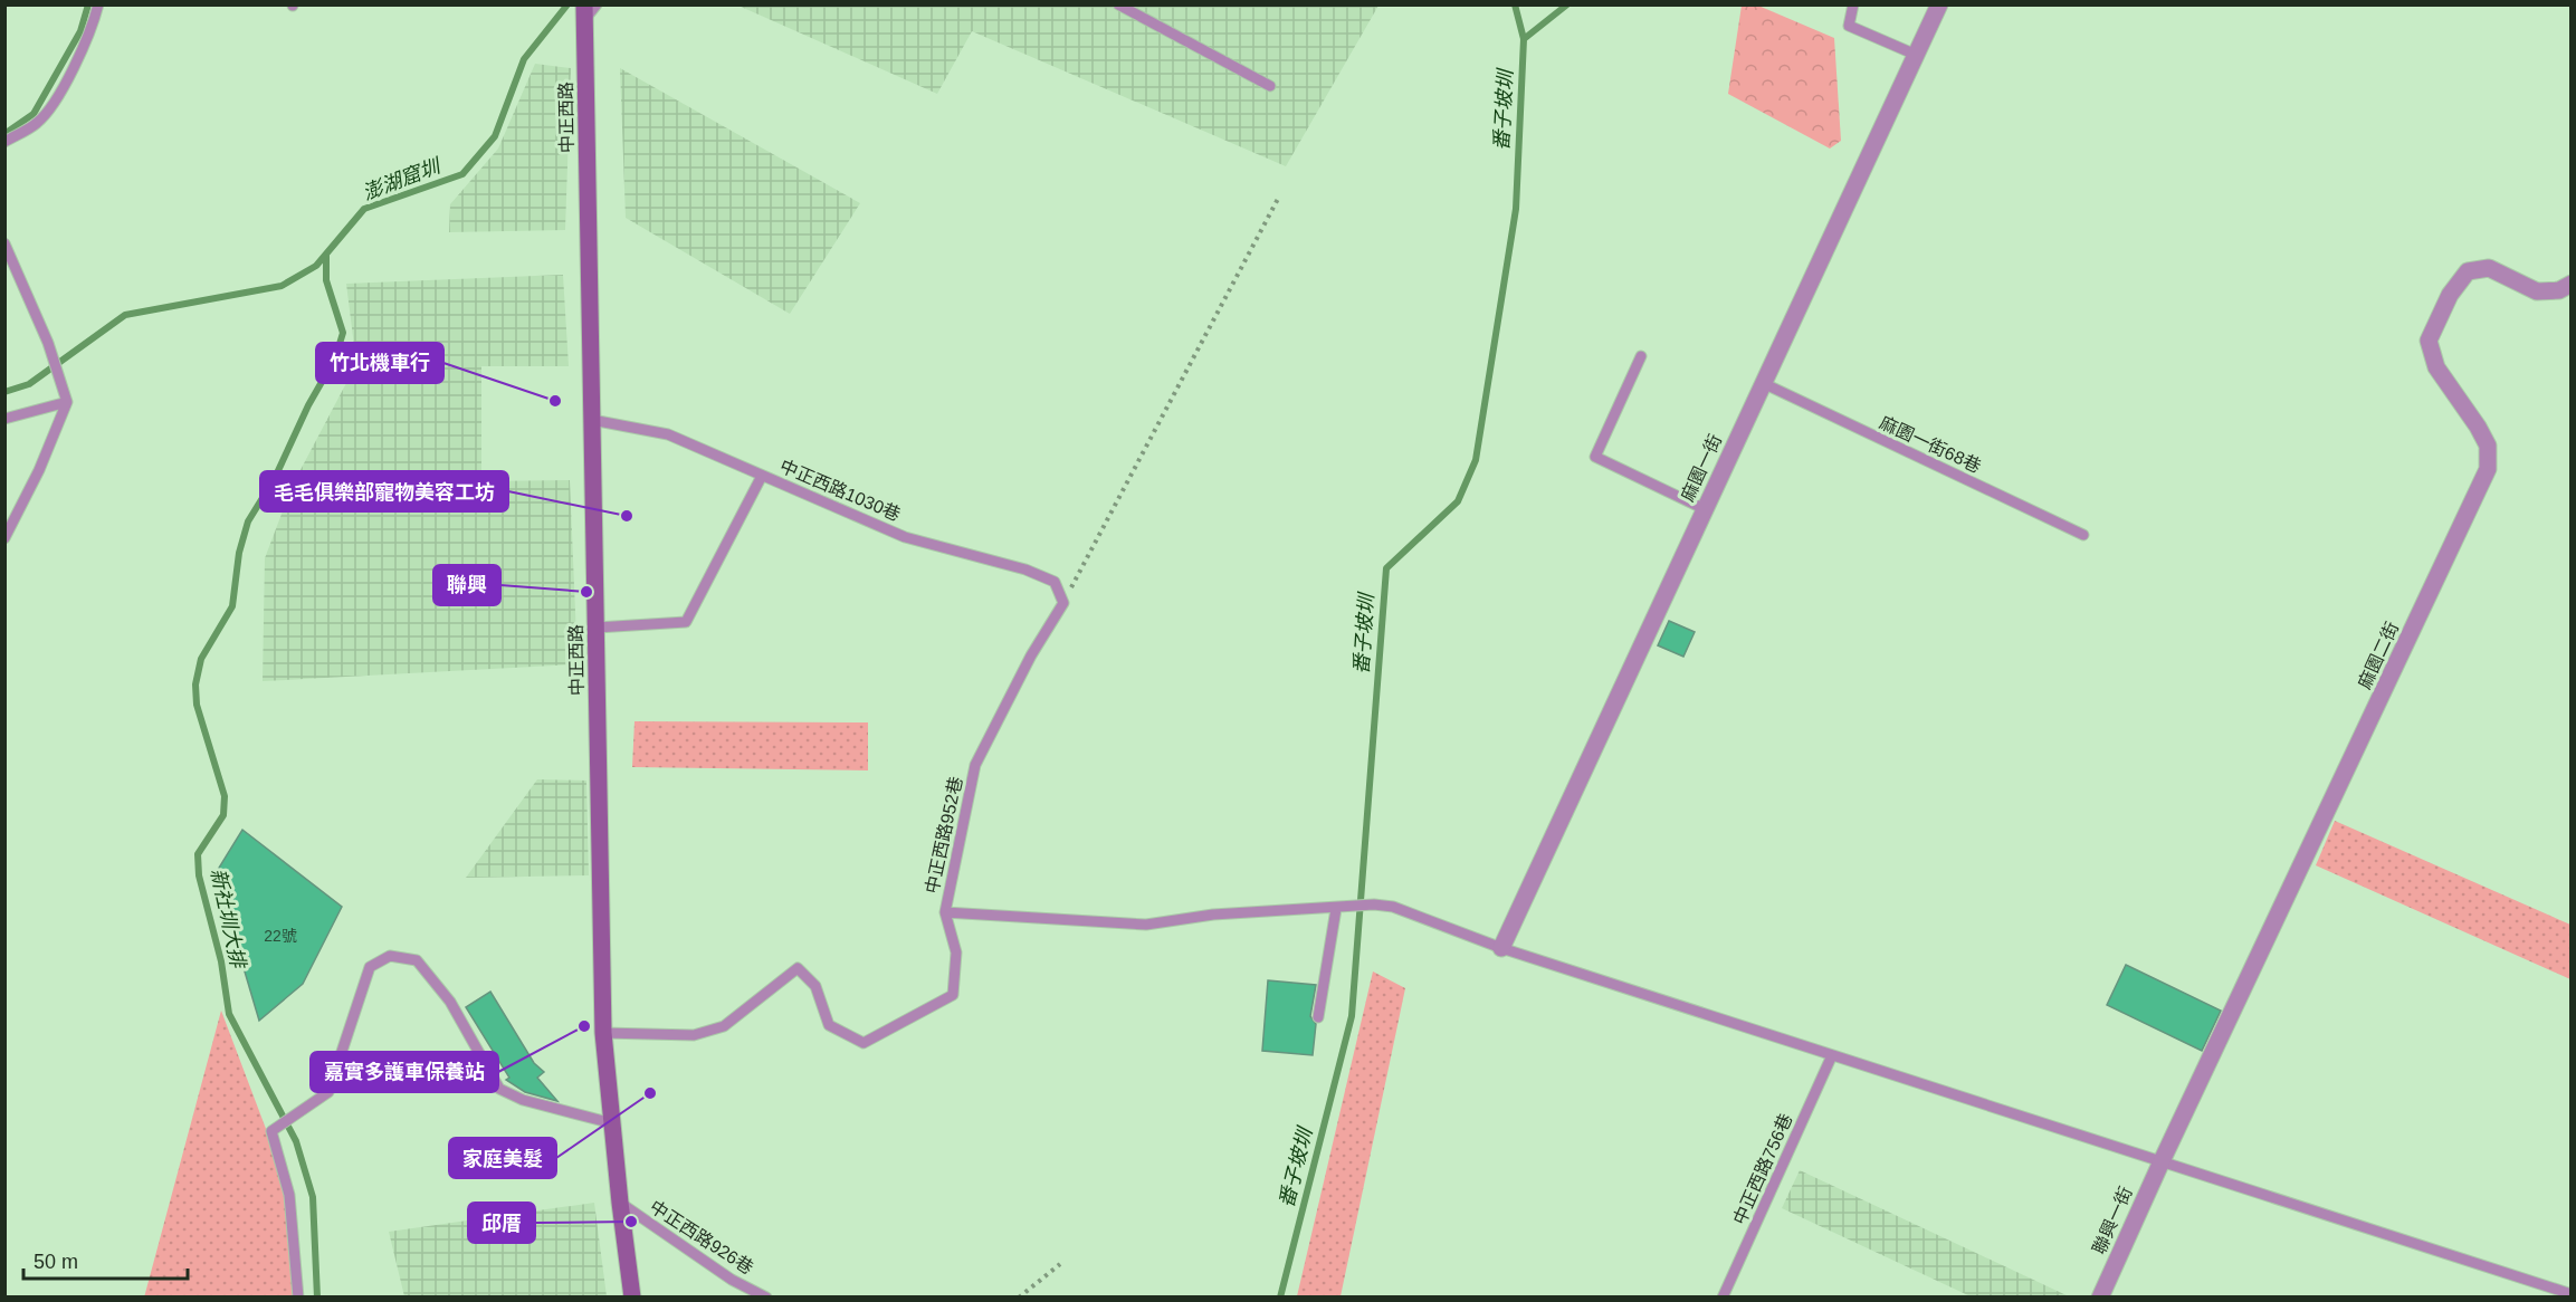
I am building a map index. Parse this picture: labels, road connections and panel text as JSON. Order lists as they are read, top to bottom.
{
  "streets": {
    "main road": ["中正西路"],
    "street": ["麻園一街", "麻園二街", "聯興一街"],
    "lane": [
      "麻園一街68巷",
      "中正西路1030巷",
      "中正西路952巷",
      "中正西路756巷",
      "中正西路926巷"
    ]
  },
  "crossings": [
    ["中正西路", "中正西路1030巷"],
    ["中正西路", "中正西路952巷"],
    ["中正西路", "中正西路926巷"],
    ["麻園一街68巷", "麻園一街"],
    ["中正西路1030巷", "中正西路952巷"],
    ["麻園二街", "聯興一街"]
  ],
  "water": ["番子坡圳", "澎湖窟圳", "新社圳大排"],
  "places": [
    "竹北機車行",
    "毛毛俱樂部寵物美容工坊",
    "聯興",
    "嘉實多護車保養站",
    "家庭美髮",
    "邱厝"
  ],
  "house_numbers": ["22號"],
  "scale_bar": "50 m"
}
